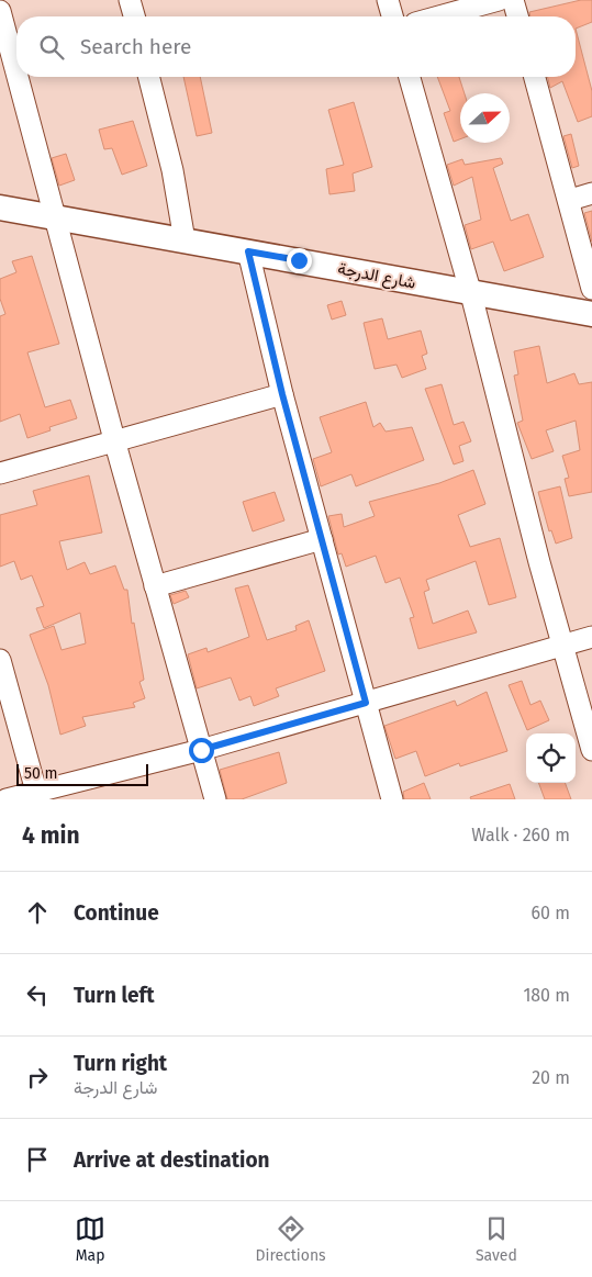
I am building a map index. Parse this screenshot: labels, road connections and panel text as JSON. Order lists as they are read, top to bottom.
{
  "streets": {
    "street": ["شارع الدرجة"]
  },
  "scale_bar": "50 m",
  "north": "right",
  "page": {
    "search": "Search here",
    "scale": "50 m",
    "heading": ["4 min", "Walk · 260 m"],
    "list": [
      ["Continue", "60 m"],
      ["Turn left", "180 m"],
      ["Turn right", "شارع الدرجة", "20 m"],
      "Arrive at destination"
    ],
    "nav": ["Map", "Directions", "Saved"]
  }
}
